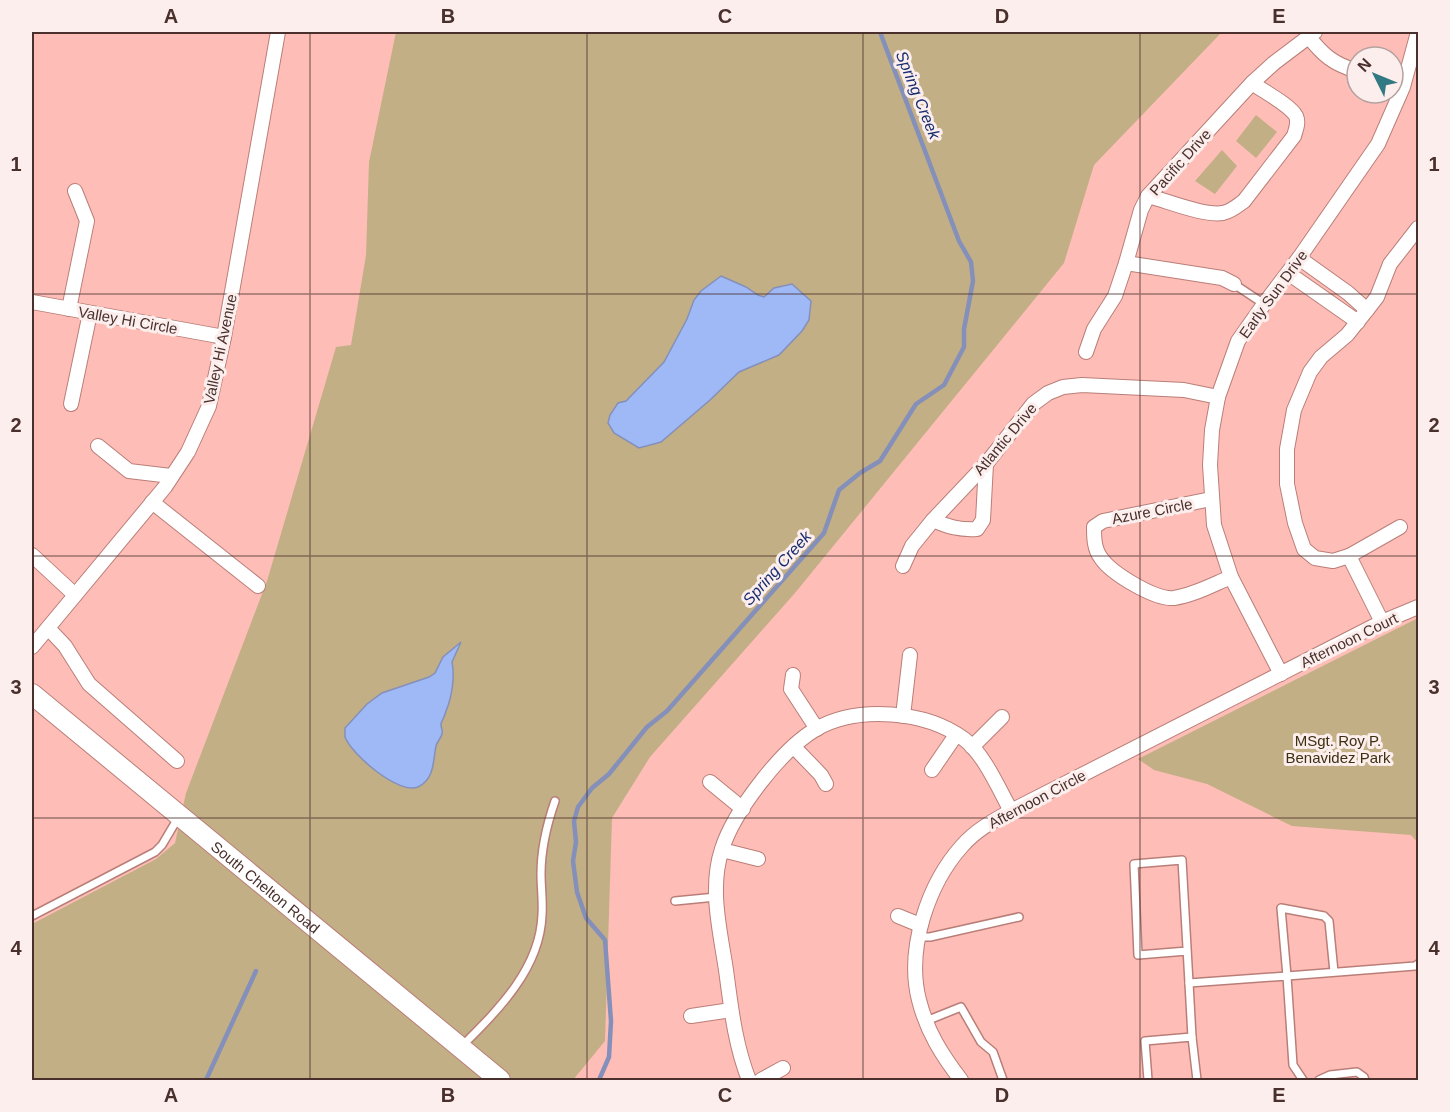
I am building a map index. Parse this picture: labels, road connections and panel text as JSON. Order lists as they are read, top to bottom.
{
  "streets": {
    "main road": ["South Chelton Road"],
    "street": [
      "Pacific Drive",
      "Early Sun Drive",
      "Valley Hi Circle",
      "Valley Hi Avenue",
      "Atlantic Drive",
      "Azure Circle",
      "Afternoon Court",
      "Afternoon Circle"
    ]
  },
  "crossings": [
    ["Early Sun Drive", "Atlantic Drive"],
    ["Early Sun Drive", "Azure Circle"],
    ["Early Sun Drive", "Afternoon Court"],
    ["Early Sun Drive", "Afternoon Circle"],
    ["Valley Hi Circle", "Valley Hi Avenue"],
    ["Afternoon Court", "Afternoon Circle"]
  ],
  "water": ["Spring Creek"],
  "parks": ["MSgt. Roy P. Benavidez Park"],
  "north": "top left",
  "grid": {
    "columns": [
      "A",
      "B",
      "C",
      "D",
      "E"
    ],
    "rows": [
      "1",
      "2",
      "3",
      "4"
    ]
  }
}
